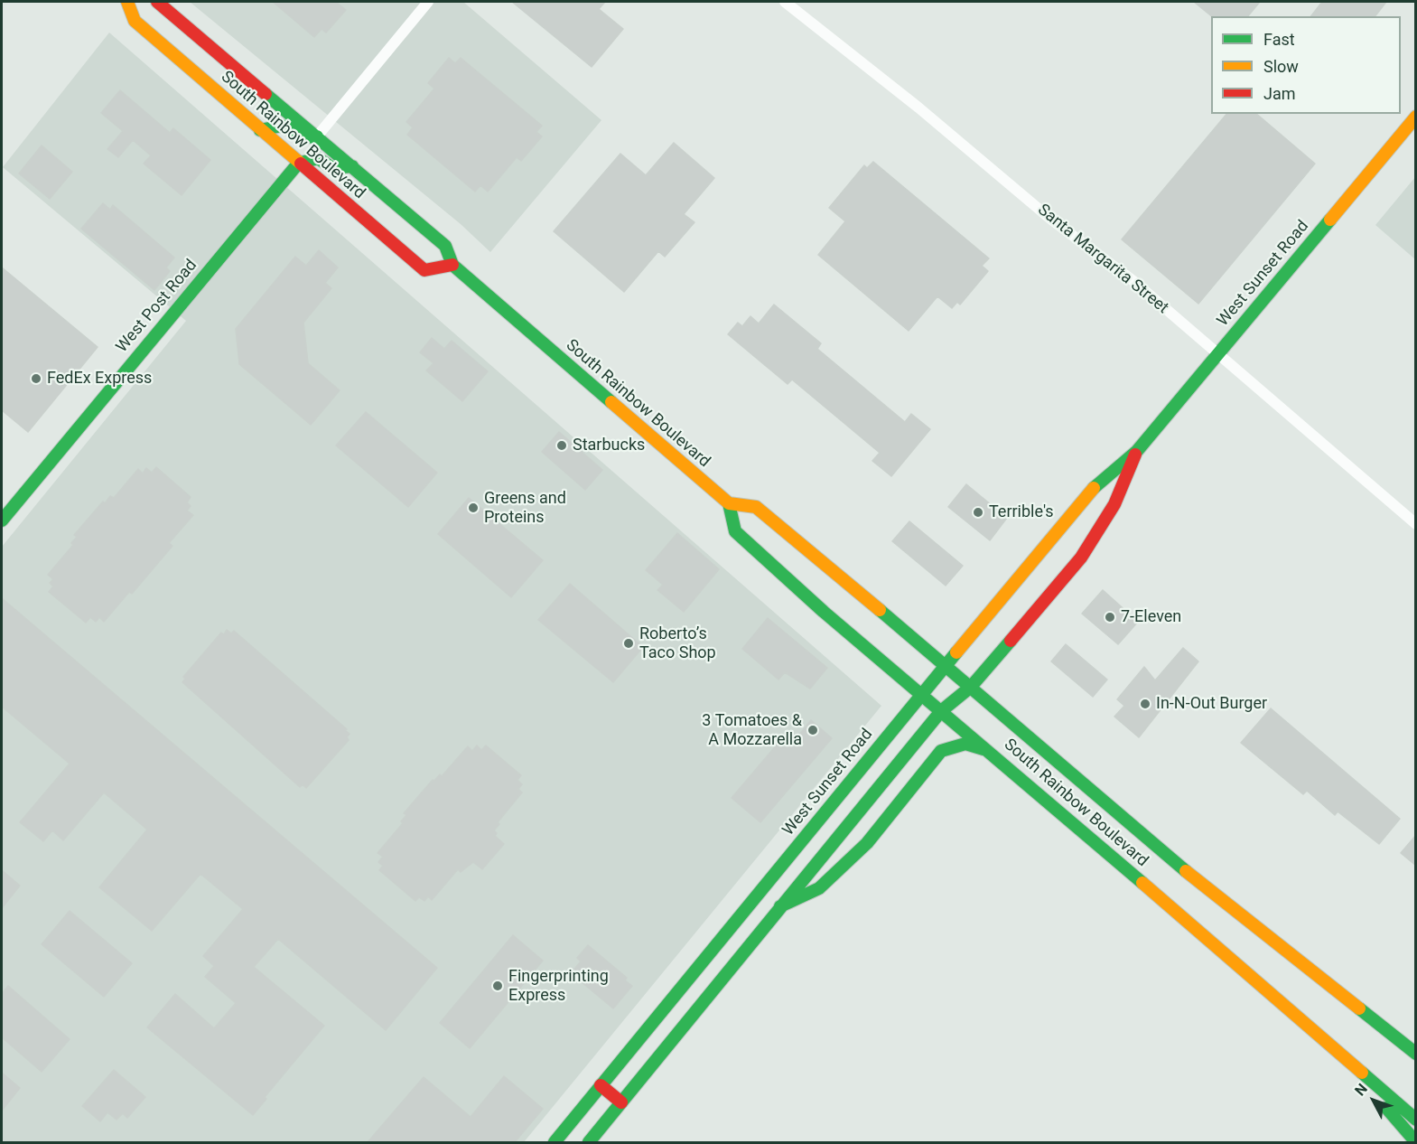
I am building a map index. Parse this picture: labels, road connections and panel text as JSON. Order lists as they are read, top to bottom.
{
  "streets": {
    "main road": ["South Rainbow Boulevard", "West Sunset Road", "West Post Road"],
    "street": ["Santa Margarita Street"]
  },
  "crossings": [
    ["South Rainbow Boulevard", "West Sunset Road"],
    ["South Rainbow Boulevard", "West Post Road"],
    ["Santa Margarita Street", "West Sunset Road"]
  ],
  "places": [
    "FedEx Express",
    "Starbucks",
    "Greens and Proteins",
    "Terrible's",
    "7-Eleven",
    "Roberto’s Taco Shop",
    "In-N-Out Burger",
    "3 Tomatoes & A Mozzarella",
    "Fingerprinting Express"
  ],
  "legend": ["Fast", "Slow", "Jam"],
  "north": "top left"
}
